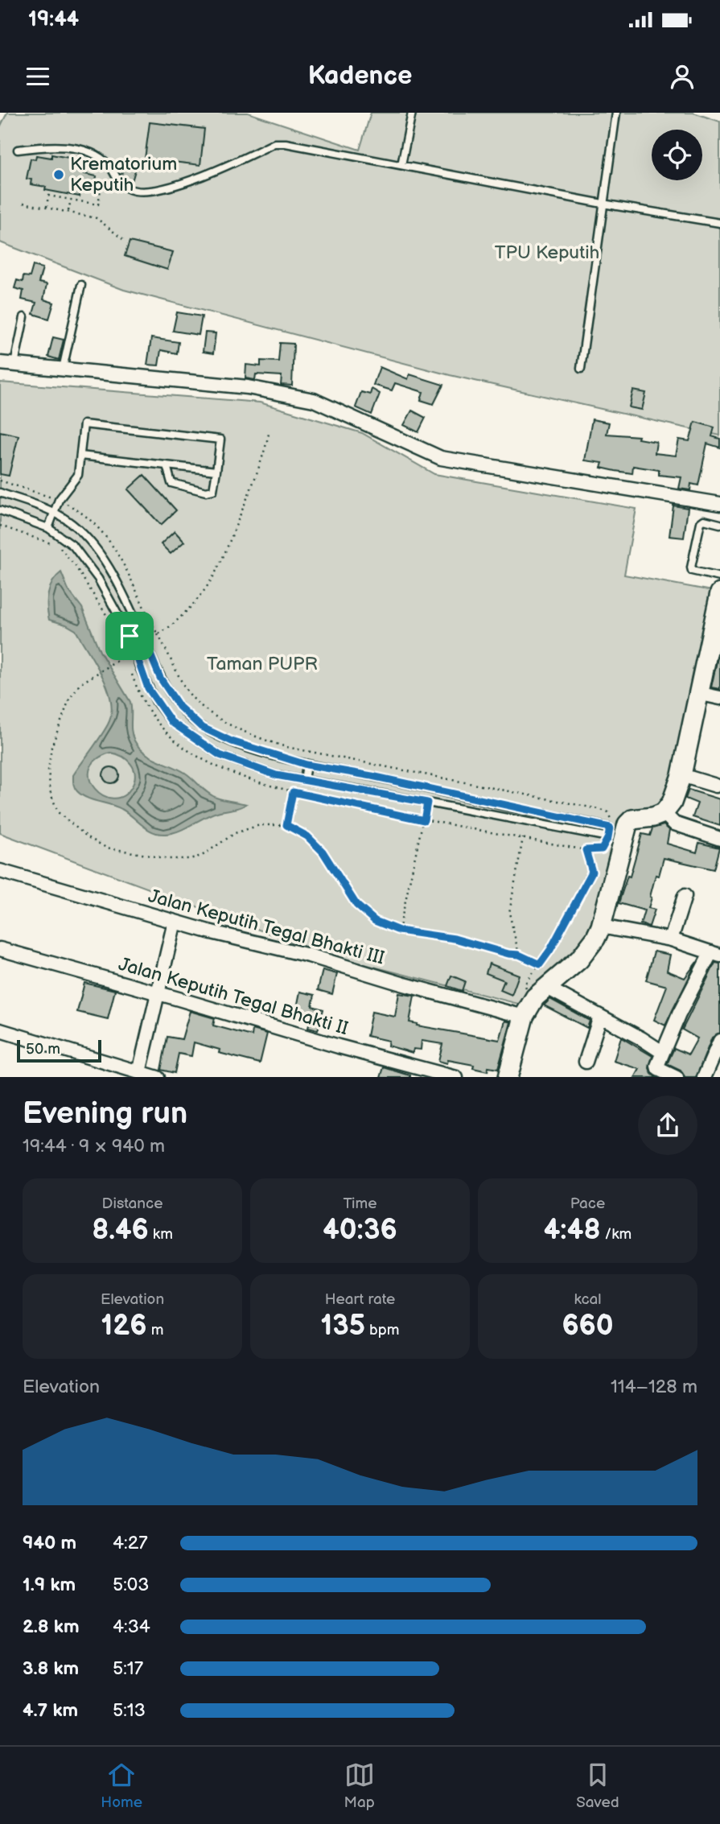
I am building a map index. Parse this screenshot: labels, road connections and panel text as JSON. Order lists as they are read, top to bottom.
{
  "streets": {
    "street": ["Jalan Keputih Tegal Bhakti III", "Jalan Keputih Tegal Bhakti II"]
  },
  "parks": ["TPU Keputih", "Taman PUPR"],
  "places": ["Krematorium Keputih"],
  "scale_bar": "50 m",
  "page": {
    "status": "19:44",
    "header": "Kadence",
    "scale": "50 m",
    "heading": ["Evening run", "19:44 · 9 × 940 m"],
    "stats": [
      ["Distance", "8.46 km"],
      ["Time", "40:36"],
      ["Pace", "4:48 /km"],
      ["Elevation", "126 m"],
      ["Heart rate", "135 bpm"],
      ["kcal", "660"]
    ],
    "chart": ["Elevation", "114–128 m"],
    "list": [
      {
        "name": "940 m",
        "note": "4:27"
      },
      {
        "name": "1.9 km",
        "note": "5:03"
      },
      {
        "name": "2.8 km",
        "note": "4:34"
      },
      {
        "name": "3.8 km",
        "note": "5:17"
      },
      {
        "name": "4.7 km",
        "note": "5:13"
      }
    ],
    "tabs": ["Home", "Map", "Saved"]
  }
}
